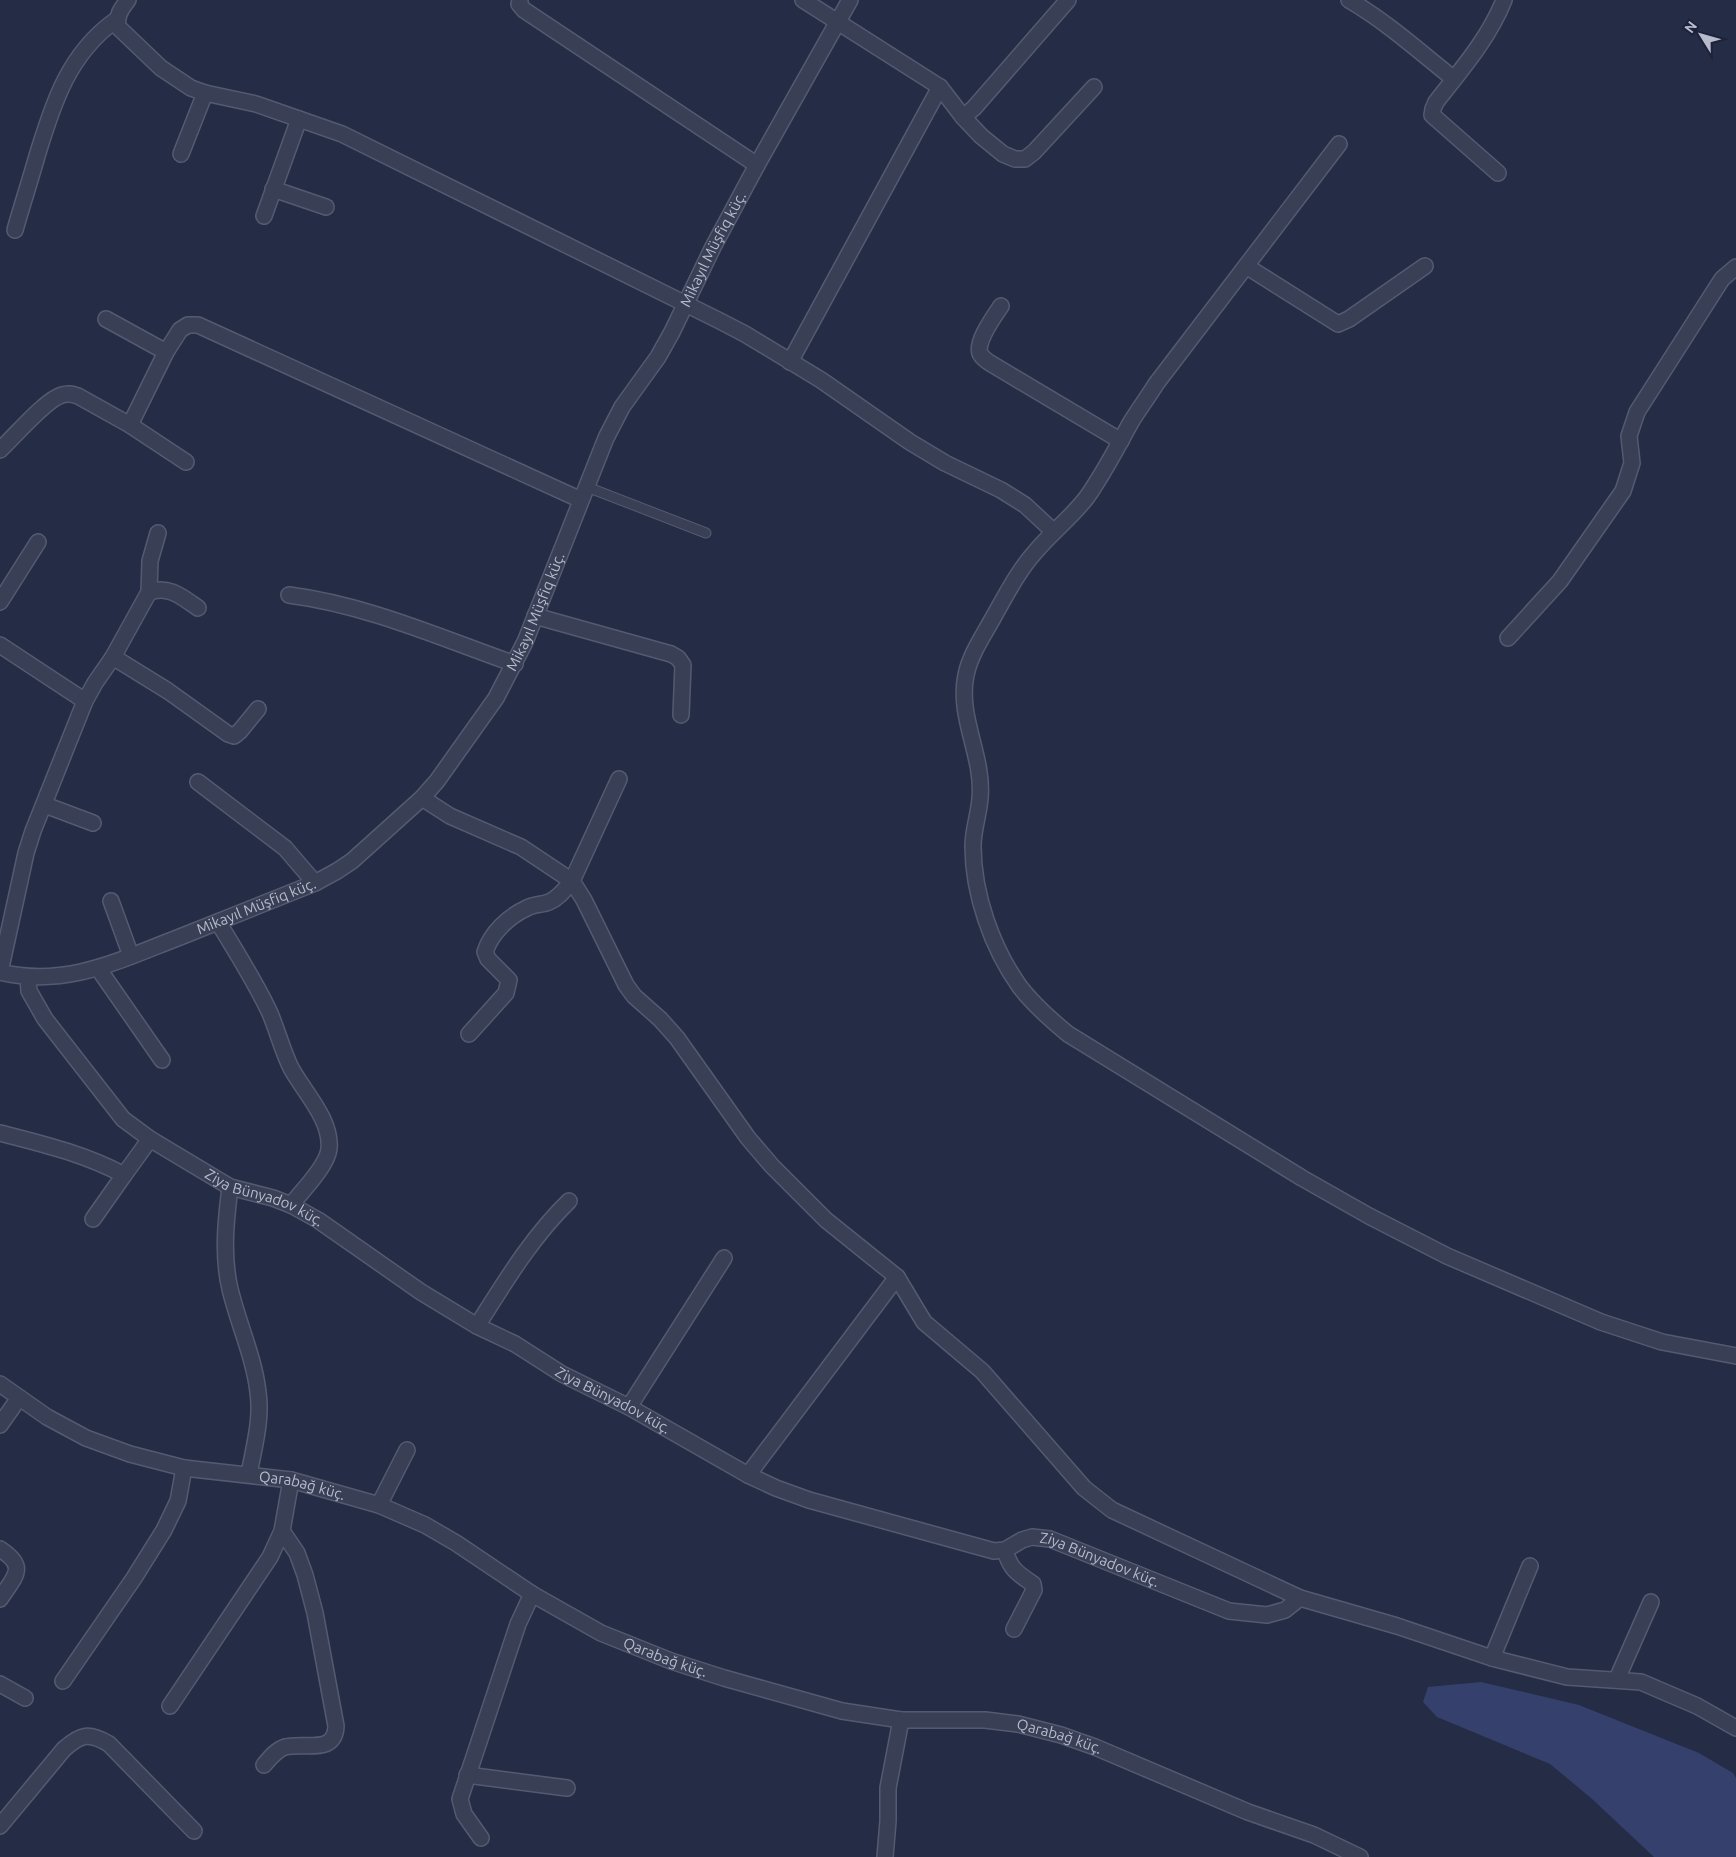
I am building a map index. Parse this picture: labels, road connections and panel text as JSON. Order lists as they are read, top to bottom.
{
  "streets": {
    "street": ["Mikayıl Müşfiq küç.", "Ziya Bünyadov küç.", "Qarabağ küç."]
  },
  "crossings": [
    ["Mikayıl Müşfiq küç.", "Ziya Bünyadov küç."]
  ],
  "north": "top left"
}
